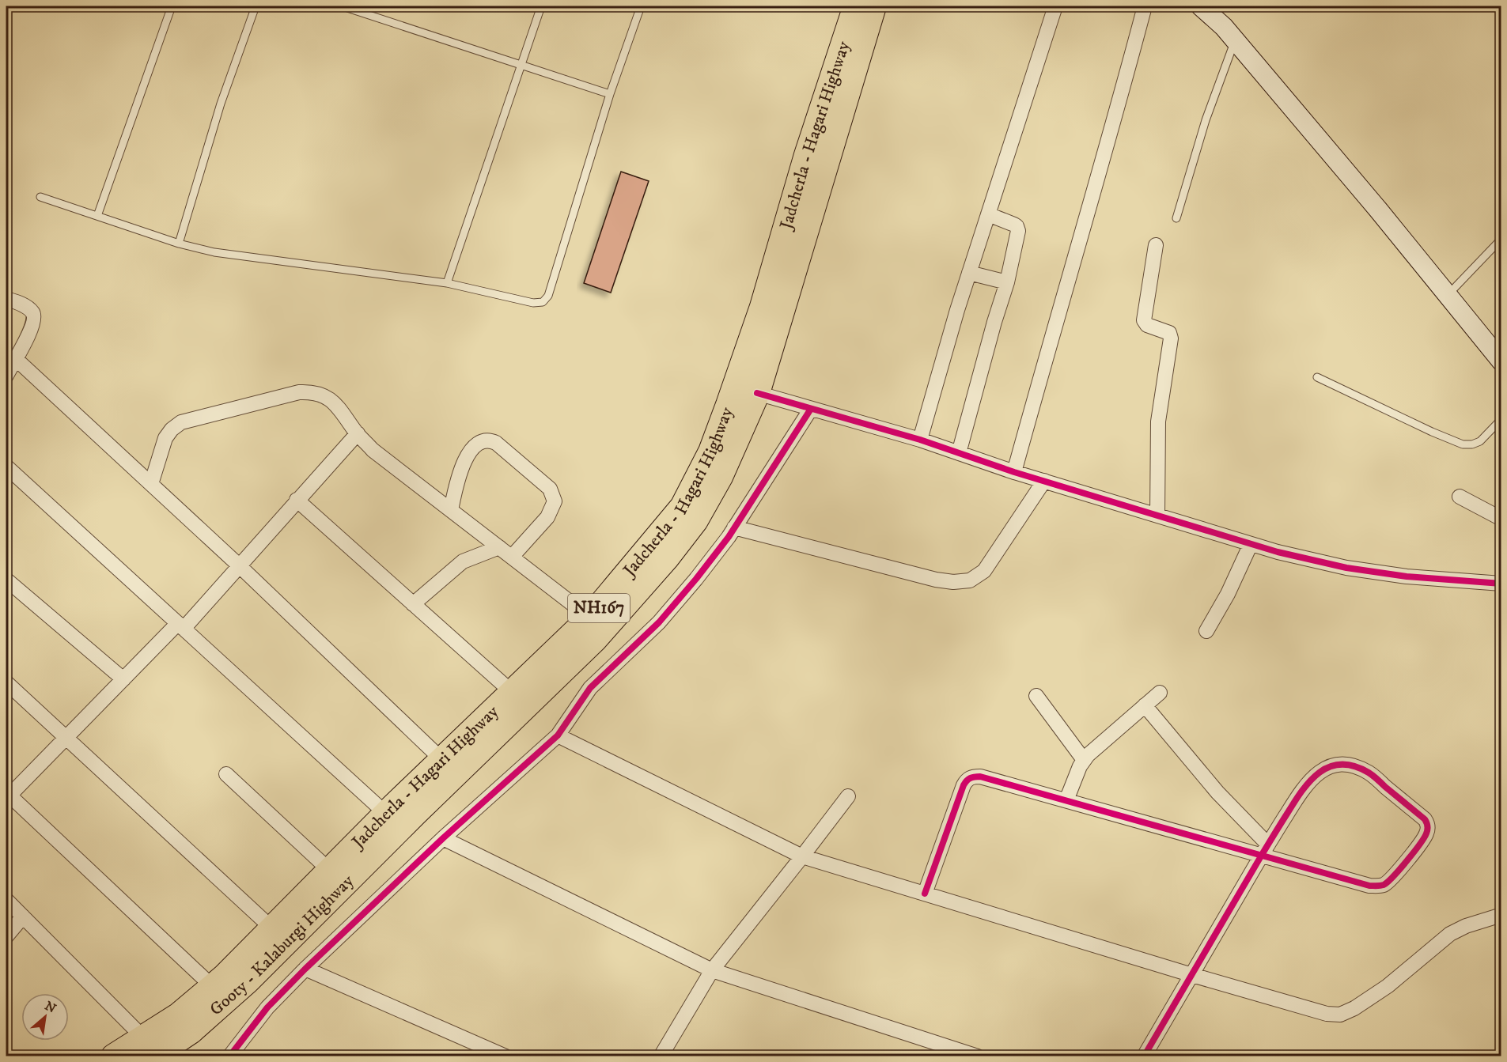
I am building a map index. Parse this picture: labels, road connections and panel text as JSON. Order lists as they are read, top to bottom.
{
  "streets": {
    "highway": ["Jadcherla - Hagari Highway", "NH167", "Gooty - Kalaburgi Highway"]
  },
  "crossings": [
    ["Jadcherla - Hagari Highway", "Gooty - Kalaburgi Highway"]
  ],
  "north": "top right"
}
